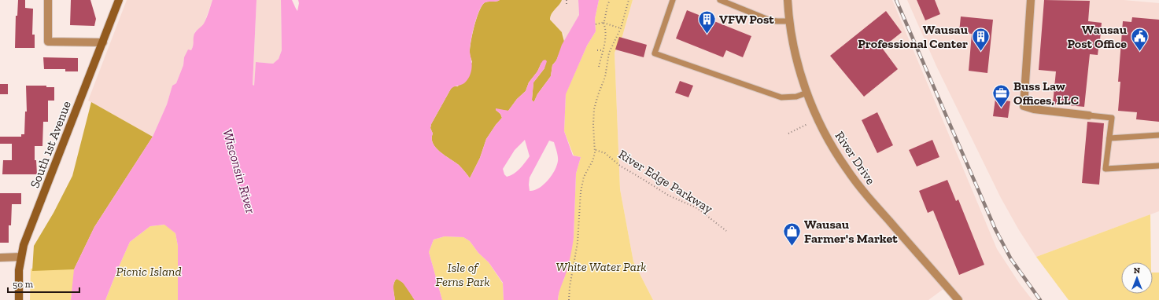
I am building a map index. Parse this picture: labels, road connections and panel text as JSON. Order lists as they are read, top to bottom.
{
  "streets": {
    "street": ["South 1st Avenue", "River Drive"],
    "path": ["River Edge Parkway"]
  },
  "water": ["Wisconsin River"],
  "parks": ["White Water Park", "Isle of Ferns Park", "Picnic Island"],
  "places": {
    "building": ["VFW Post", "Wausau Professional Center"],
    "public building": ["Wausau Post Office"],
    "office": ["Buss Law Offices, LLC"],
    "shop": ["Wausau Farmer's Market"]
  },
  "scale_bar": "50 m",
  "north": "top"
}
